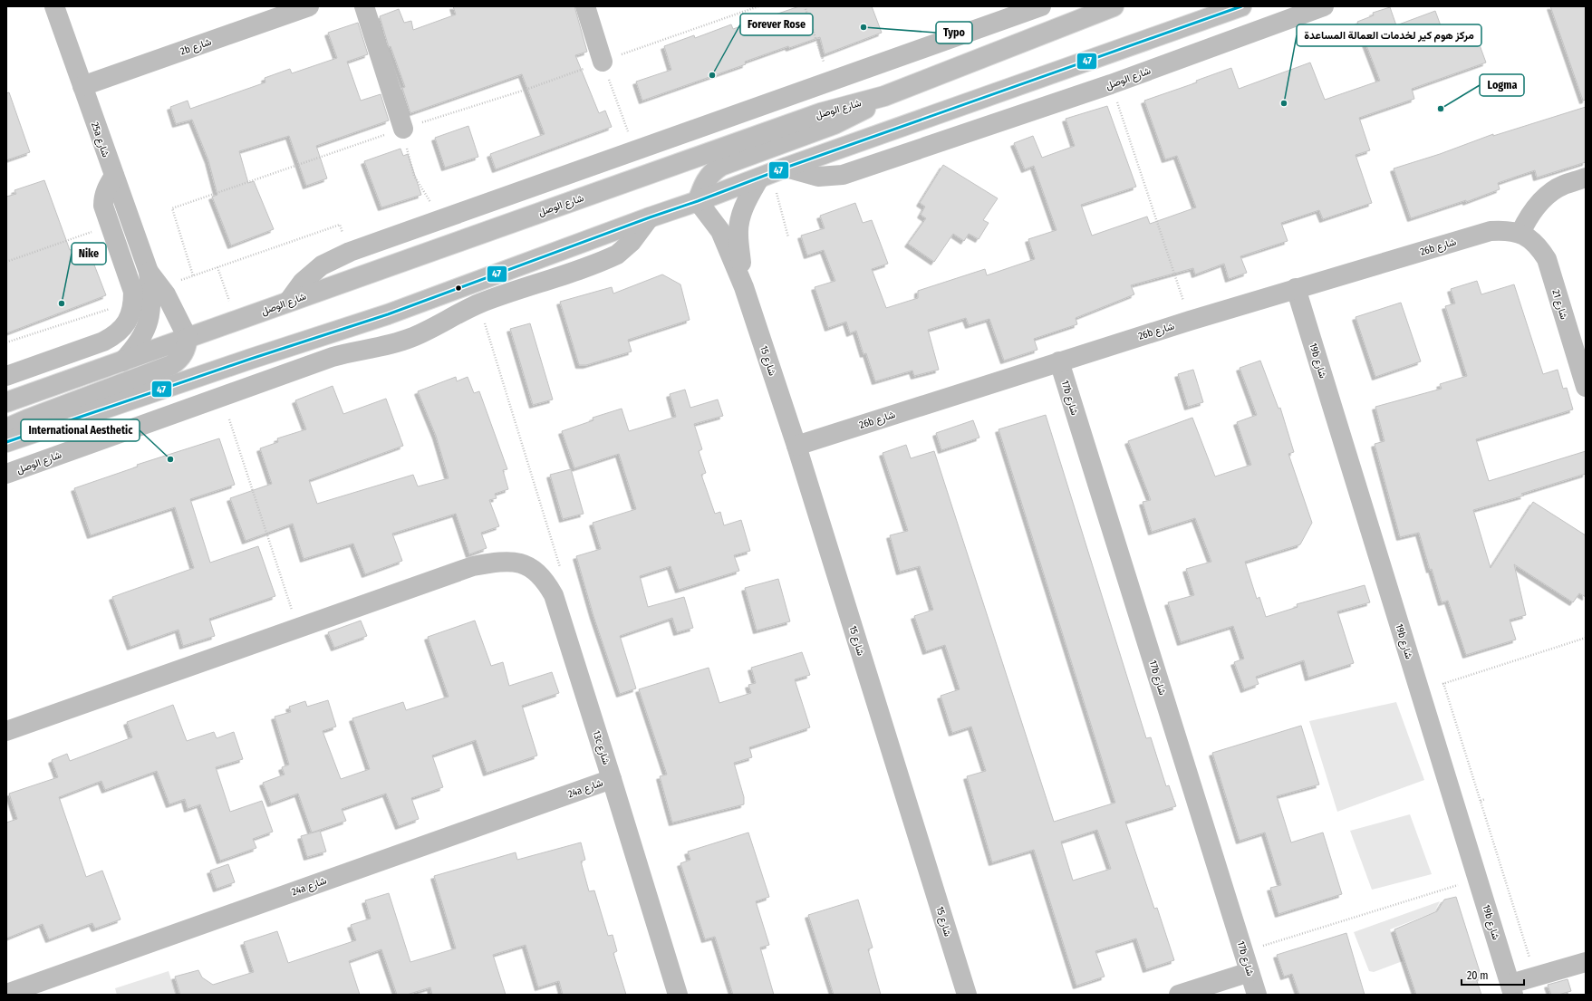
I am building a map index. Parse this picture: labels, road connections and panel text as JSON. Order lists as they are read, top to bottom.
{
  "streets": {
    "street": [
      "2b شارع",
      "شارع الوصل",
      "25a شارع",
      "26b شارع",
      "شارع 21",
      "شارع 15",
      "19b شارع",
      "17b شارع",
      "13c شارع",
      "24a شارع"
    ]
  },
  "crossings": [
    ["2b شارع", "25a شارع"],
    ["شارع الوصل", "25a شارع"],
    ["شارع الوصل", "شارع 15"],
    ["26b شارع", "شارع 21"],
    ["26b شارع", "شارع 15"],
    ["26b شارع", "19b شارع"],
    ["26b شارع", "17b شارع"],
    ["13c شارع", "24a شارع"]
  ],
  "places": [
    "Typo",
    "Forever Rose",
    "مركز هوم كير لخدمات العمالة المساعدة",
    "Logma",
    "Nike",
    "International Aesthetic"
  ],
  "lines": ["transit line 47"],
  "scale_bar": "20 m"
}
